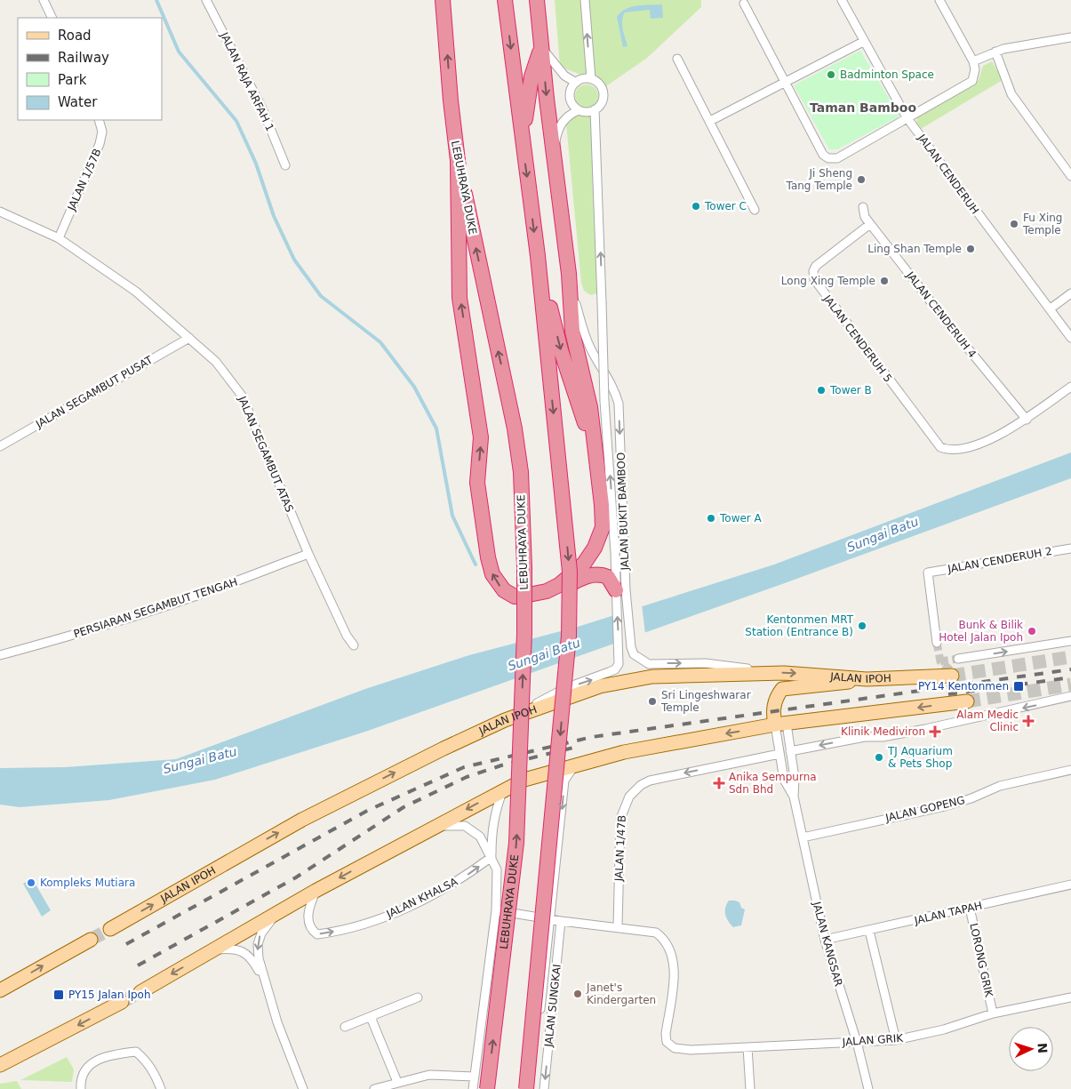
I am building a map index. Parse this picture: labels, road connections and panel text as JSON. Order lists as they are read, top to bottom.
{
  "streets": {
    "highway": ["LEBUHRAYA DUKE"],
    "main road": ["JALAN IPOH"],
    "street": [
      "JALAN RAJA ARFAH 1",
      "JALAN CENDERUH",
      "JALAN 1/57B",
      "JALAN CENDERUH 4",
      "JALAN CENDERUH 5",
      "JALAN SEGAMBUT PUSAT",
      "JALAN SEGAMBUT ATAS",
      "JALAN BUKIT BAMBOO",
      "JALAN CENDERUH 2",
      "PERSIARAN SEGAMBUT TENGAH",
      "JALAN GOPENG",
      "JALAN 1/47B",
      "JALAN KHALSA",
      "JALAN TAPAH",
      "JALAN KANGSAR",
      "LORONG GRIK",
      "JALAN SUNGKAI",
      "JALAN GRIK"
    ]
  },
  "crossings": [
    ["JALAN 1/57B", "JALAN SEGAMBUT ATAS"],
    ["JALAN CENDERUH 4", "JALAN CENDERUH 5"],
    ["JALAN SEGAMBUT PUSAT", "JALAN SEGAMBUT ATAS"],
    ["JALAN SEGAMBUT ATAS", "PERSIARAN SEGAMBUT TENGAH"],
    ["JALAN BUKIT BAMBOO", "JALAN IPOH"],
    ["JALAN GOPENG", "JALAN KANGSAR"],
    ["JALAN 1/47B", "JALAN KANGSAR"],
    ["JALAN 1/47B", "JALAN GRIK"],
    ["JALAN TAPAH", "JALAN KANGSAR"],
    ["JALAN TAPAH", "LORONG GRIK"],
    ["JALAN KANGSAR", "JALAN GRIK"],
    ["LORONG GRIK", "JALAN GRIK"]
  ],
  "one_way": ["JALAN 1/47B"],
  "districts": ["Taman Bamboo"],
  "water": ["Sungai Batu"],
  "places": {
    "other": [
      "Badminton Space",
      "Ji Sheng Tang Temple",
      "Tower C",
      "Fu Xing Temple",
      "Ling Shan Temple",
      "Long Xing Temple",
      "Tower B",
      "Tower A",
      "Kentonmen MRT Station (Entrance B)",
      "Bunk & Bilik Hotel Jalan Ipoh",
      "Sri Lingeshwarar Temple",
      "TJ Aquarium & Pets Shop",
      "Kompleks Mutiara",
      "Janet's Kindergarten"
    ],
    "transit": ["PY14 Kentonmen", "PY15 Jalan Ipoh"],
    "health": ["Alam Medic Clinic", "Klinik Mediviron", "Anika Sempurna Sdn Bhd"]
  },
  "legend": [
    "Road",
    "Railway",
    "Park",
    "Water"
  ],
  "north": "right"
}
